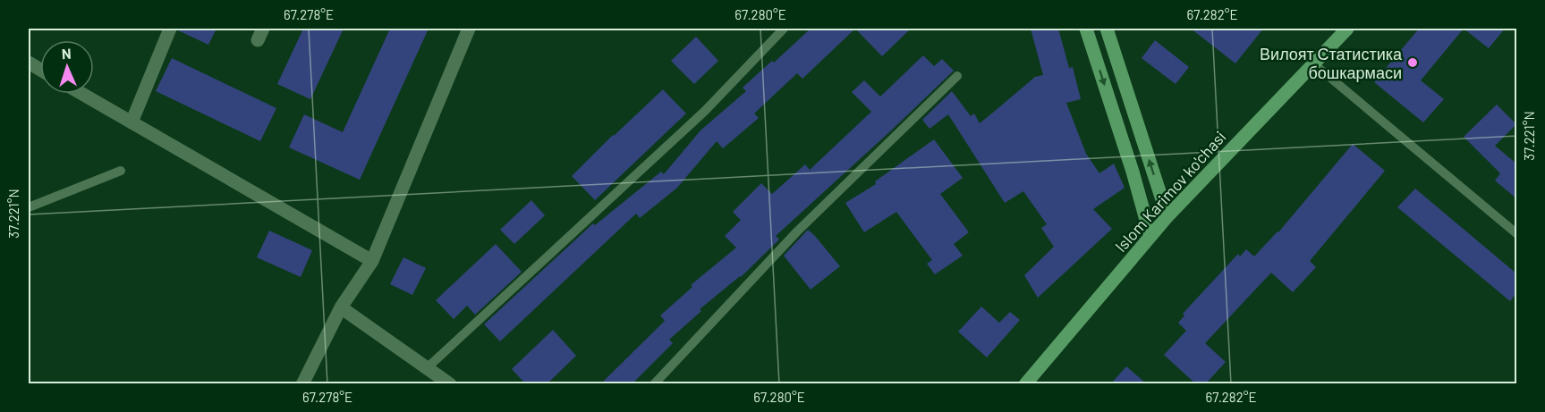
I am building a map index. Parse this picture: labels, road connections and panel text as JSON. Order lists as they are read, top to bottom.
{
  "streets": {
    "main road": ["Islom Karimov ko'chasi"]
  },
  "places": ["Вилоят Статистика бошкармаси"],
  "north": "top",
  "coordinates": [
    "67.278°E",
    "67.280°E",
    "67.282°E",
    "37.221°N"
  ]
}
